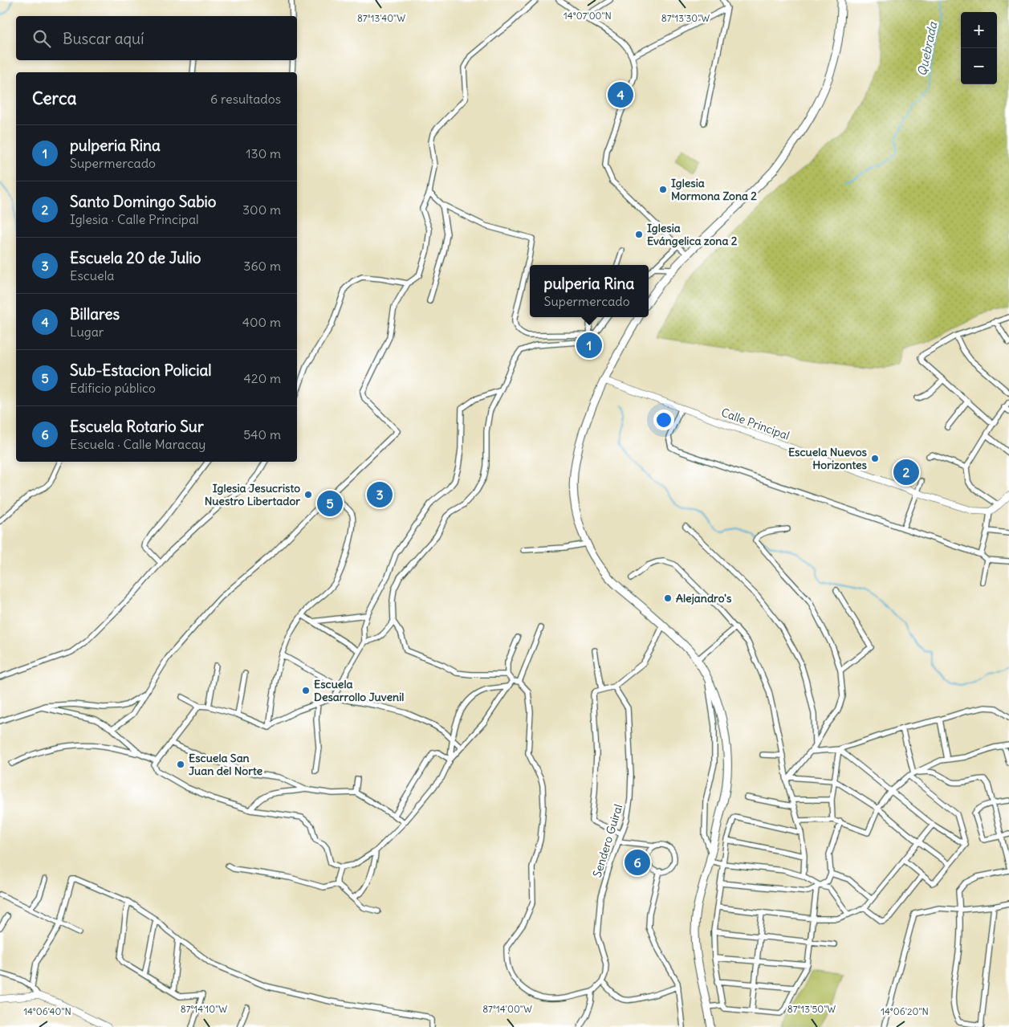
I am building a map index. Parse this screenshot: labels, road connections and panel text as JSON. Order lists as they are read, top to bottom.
{
  "streets": {
    "street": ["Calle Principal", "Sendero Guiral"]
  },
  "water": ["Quebrada"],
  "places": [
    "Iglesia Mormona Zona 2",
    "Iglesia Evángelica zona 2",
    "Escuela Nuevos Horizontes",
    "Iglesia Jesucristo Nuestro Libertador",
    "Alejandro's",
    "Escuela Desarrollo Juvenil",
    "Escuela San Juan del Norte"
  ],
  "page": {
    "map_buttons": ["+", "−"],
    "search": "Buscar aquí",
    "heading": ["Cerca", "6 resultados"],
    "pins": [
      "4",
      "1",
      "2",
      "3",
      "5",
      "6"
    ],
    "list": [
      {
        "mark": "1",
        "name": "pulperia Rina",
        "note": "Supermercado",
        "value": "130 m"
      },
      {
        "mark": "2",
        "name": "Santo Domingo Sabio",
        "note": "Iglesia · Calle Principal",
        "value": "300 m"
      },
      {
        "mark": "3",
        "name": "Escuela 20 de Julio",
        "note": "Escuela",
        "value": "360 m"
      },
      {
        "mark": "4",
        "name": "Billares",
        "note": "Lugar",
        "value": "400 m"
      },
      {
        "mark": "5",
        "name": "Sub-Estacion Policial",
        "note": "Edificio público",
        "value": "420 m"
      },
      {
        "mark": "6",
        "name": "Escuela Rotario Sur",
        "note": "Escuela · Calle Maracay",
        "value": "540 m"
      }
    ],
    "popup": ["pulperia Rina", "Supermercado"]
  },
  "coordinates": [
    "14°07'00\"N",
    "87°13'40\"W",
    "87°13'30\"W",
    "87°14'10\"W",
    "87°14'00\"W",
    "87°13'50\"W",
    "14°06'40\"N",
    "14°06'20\"N"
  ]
}
